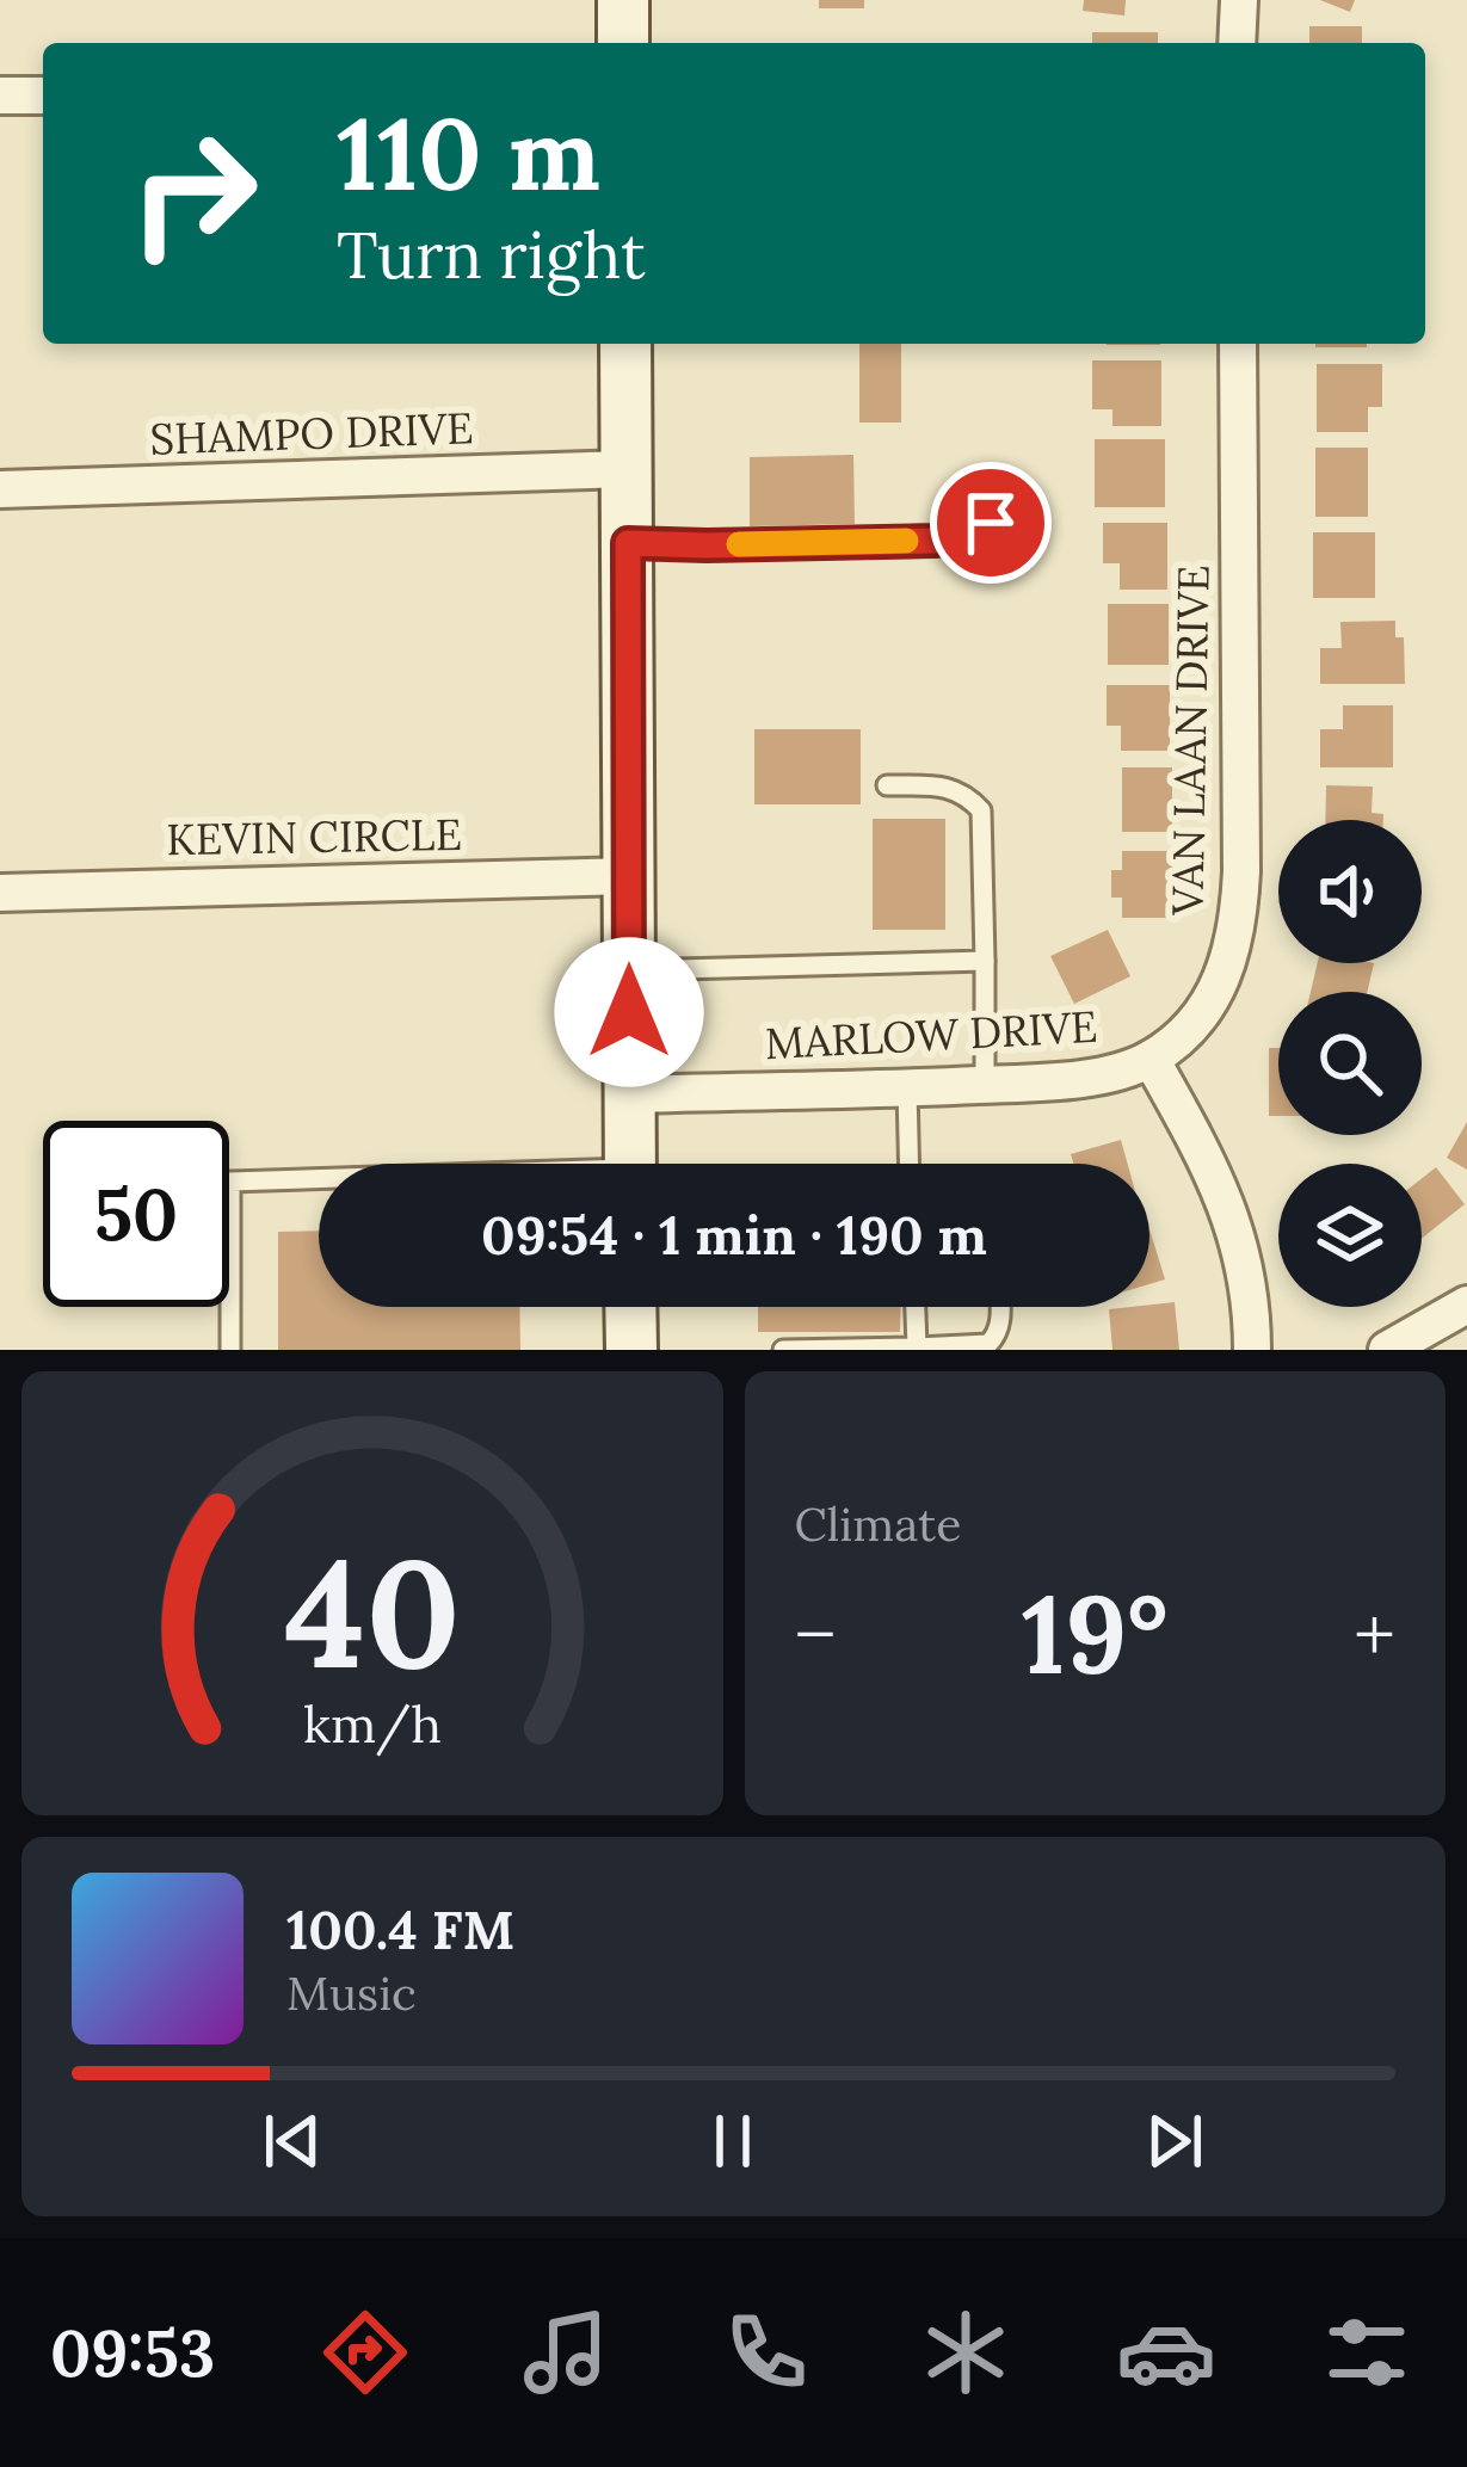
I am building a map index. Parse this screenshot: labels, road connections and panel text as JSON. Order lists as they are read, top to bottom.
{
  "streets": {
    "street": [
      "SHAMPO DRIVE",
      "VAN LAAN DRIVE",
      "KEVIN CIRCLE",
      "MARLOW DRIVE"
    ]
  },
  "crossings": [
    ["VAN LAAN DRIVE", "MARLOW DRIVE"]
  ],
  "page": {
    "turn": ["110 m", "Turn right"],
    "limit": "50",
    "trip": "09:54 · 1 min · 190 m",
    "tile": "Climate",
    "heat": ["−", "19°", "+"],
    "song": ["100.4 FM", "Music"],
    "tabs": "09:53",
    "gauge": ["40", "km/h"]
  }
}
